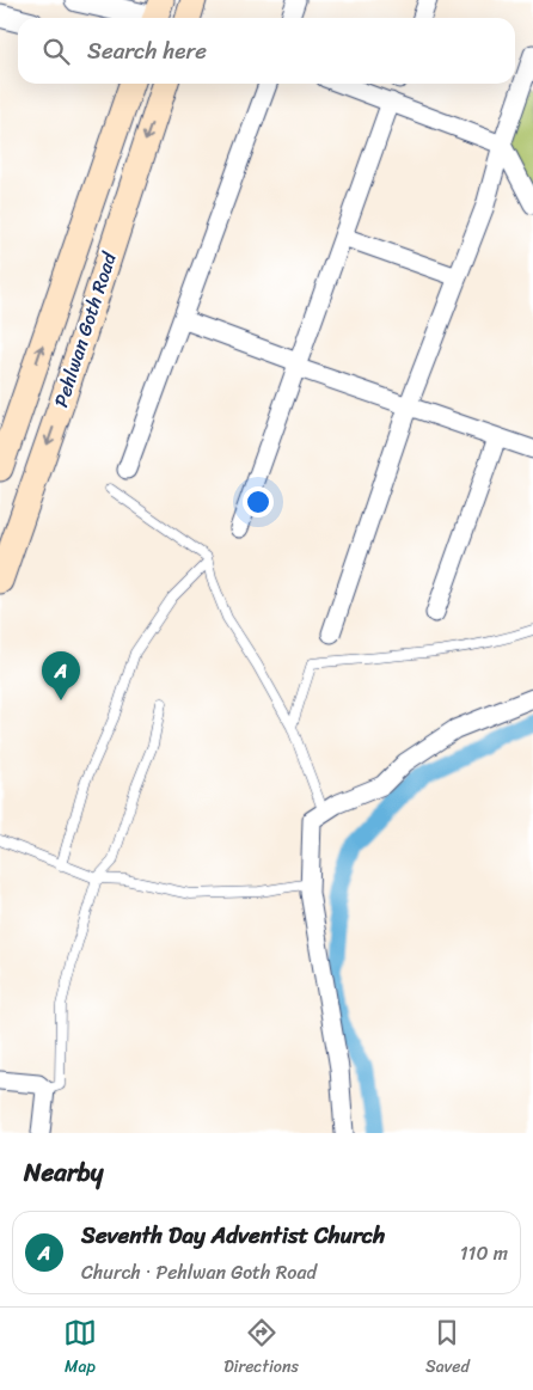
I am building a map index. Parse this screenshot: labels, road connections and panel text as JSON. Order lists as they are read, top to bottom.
{
  "streets": {
    "main road": ["Pehlwan Goth Road"]
  },
  "page": {
    "search": "Search here",
    "pins": "A",
    "heading": "Nearby",
    "list": [
      {
        "mark": "A",
        "name": "Seventh Day Adventist Church",
        "note": "Church · Pehlwan Goth Road",
        "value": "110 m"
      }
    ],
    "nav": ["Map", "Directions", "Saved"]
  }
}
